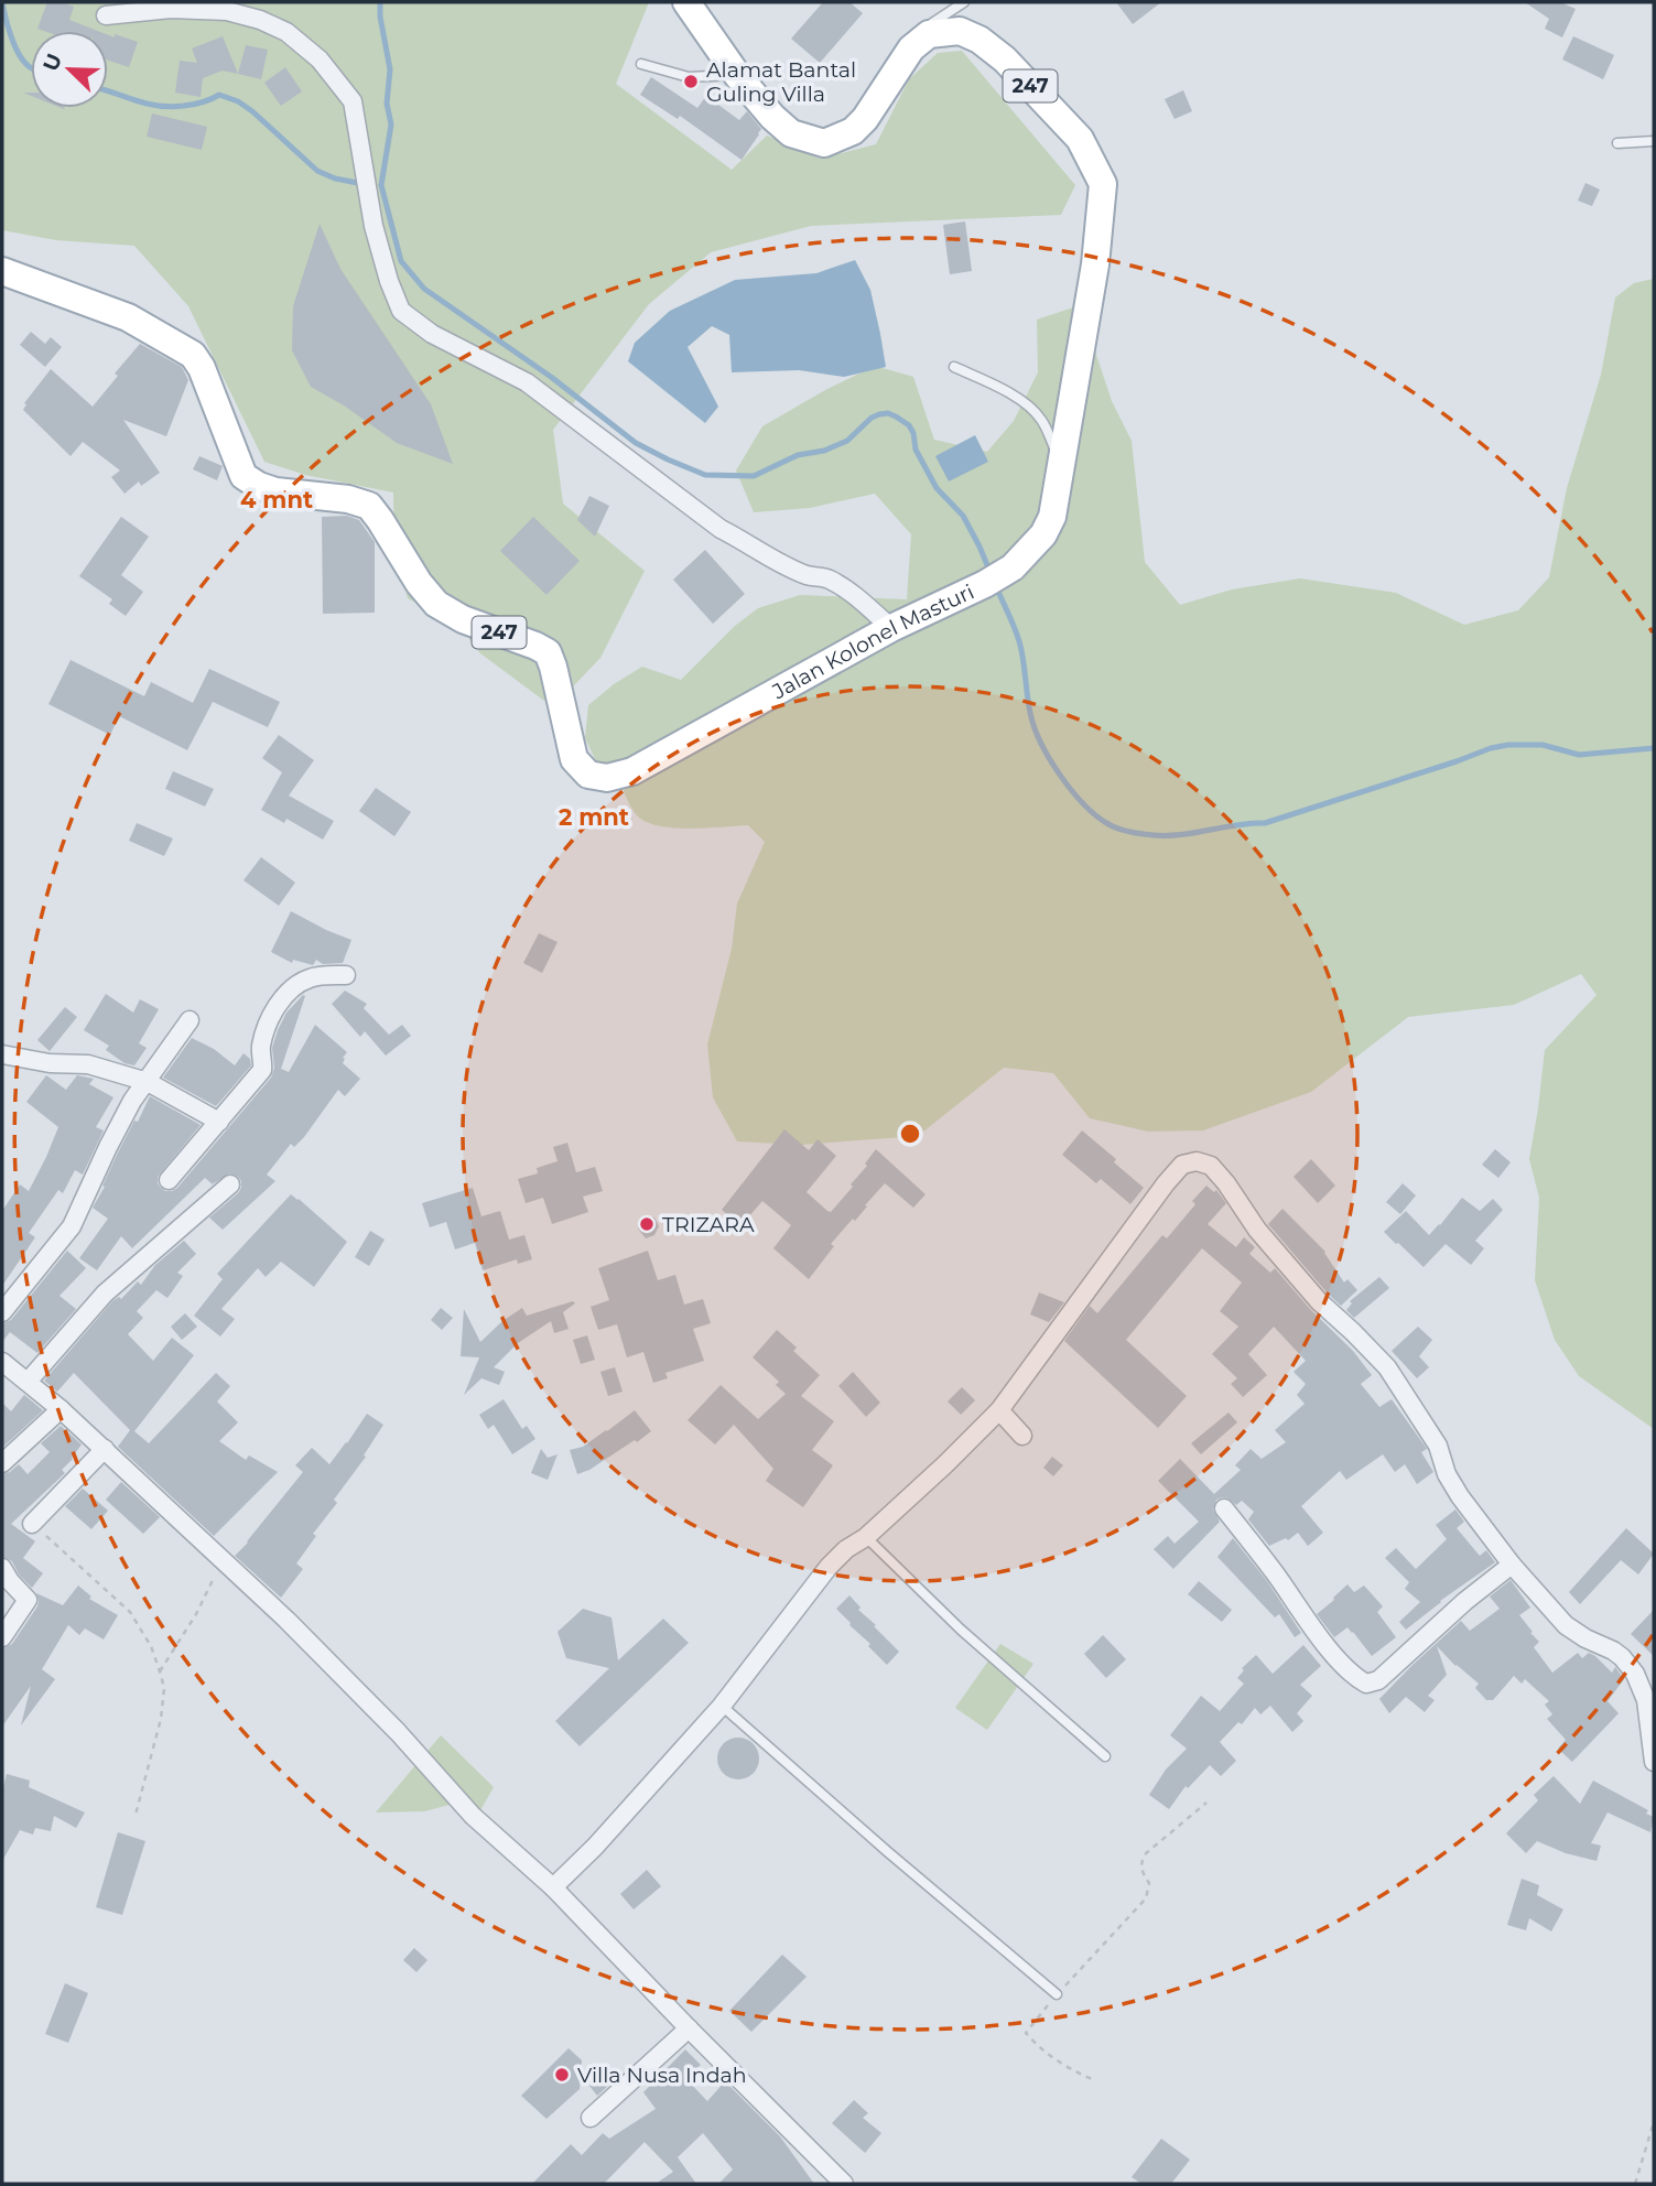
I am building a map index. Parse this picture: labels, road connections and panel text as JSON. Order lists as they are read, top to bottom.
{
  "streets": {
    "main road": ["247", "Jalan Kolonel Masturi"]
  },
  "places": ["Alamat Bantal Guling Villa", "TRIZARA", "Villa Nusa Indah"],
  "north": "top left",
  "rings": ["4 mnt", "2 mnt"]
}
